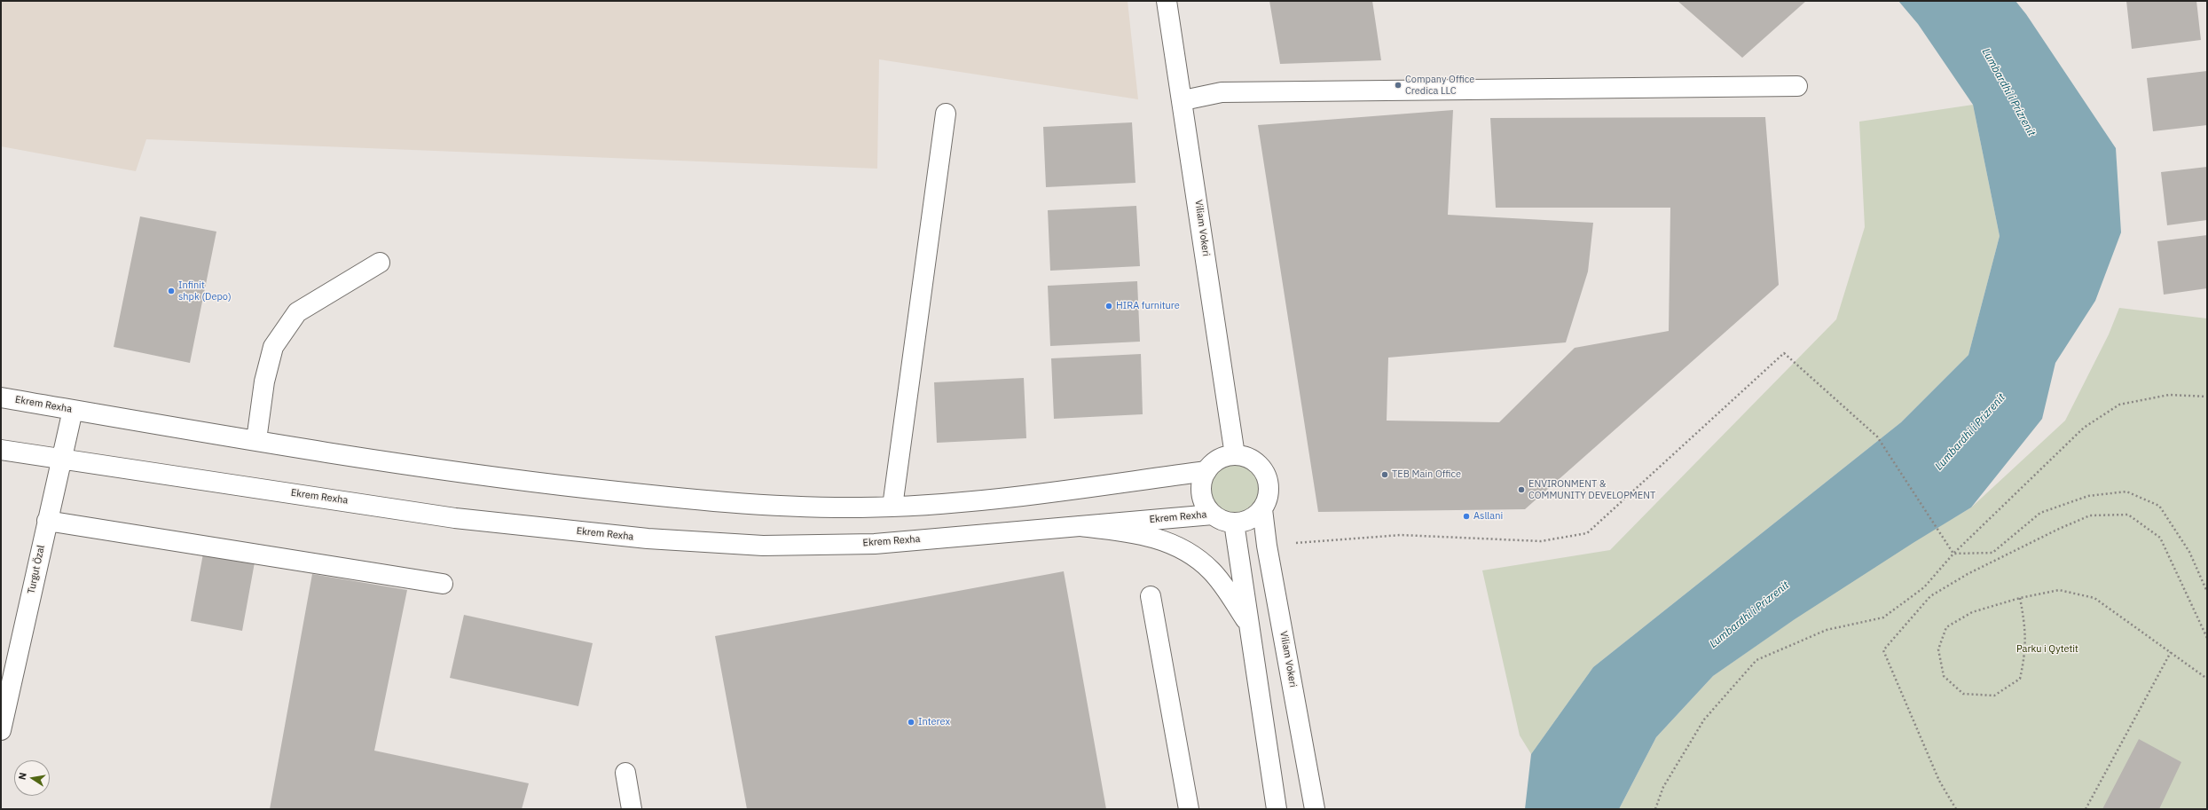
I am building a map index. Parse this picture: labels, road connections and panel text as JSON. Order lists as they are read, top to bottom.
{
  "streets": {
    "street": ["Viliam Vokeri", "Ekrem Rexha", "Turgut Özal"]
  },
  "crossings": [
    ["Viliam Vokeri", "Ekrem Rexha"],
    ["Ekrem Rexha", "Turgut Özal"]
  ],
  "water": ["Lumbardhi i Prizrenit"],
  "parks": ["Parku i Qytetit"],
  "places": [
    "Company Office Credica LLC",
    "Infinit shpk (Depo)",
    "HIRA furniture",
    "TEB Main Office",
    "ENVIRONMENT & COMMUNITY DEVELOPMENT",
    "Asllani",
    "Interex"
  ],
  "north": "left"
}
